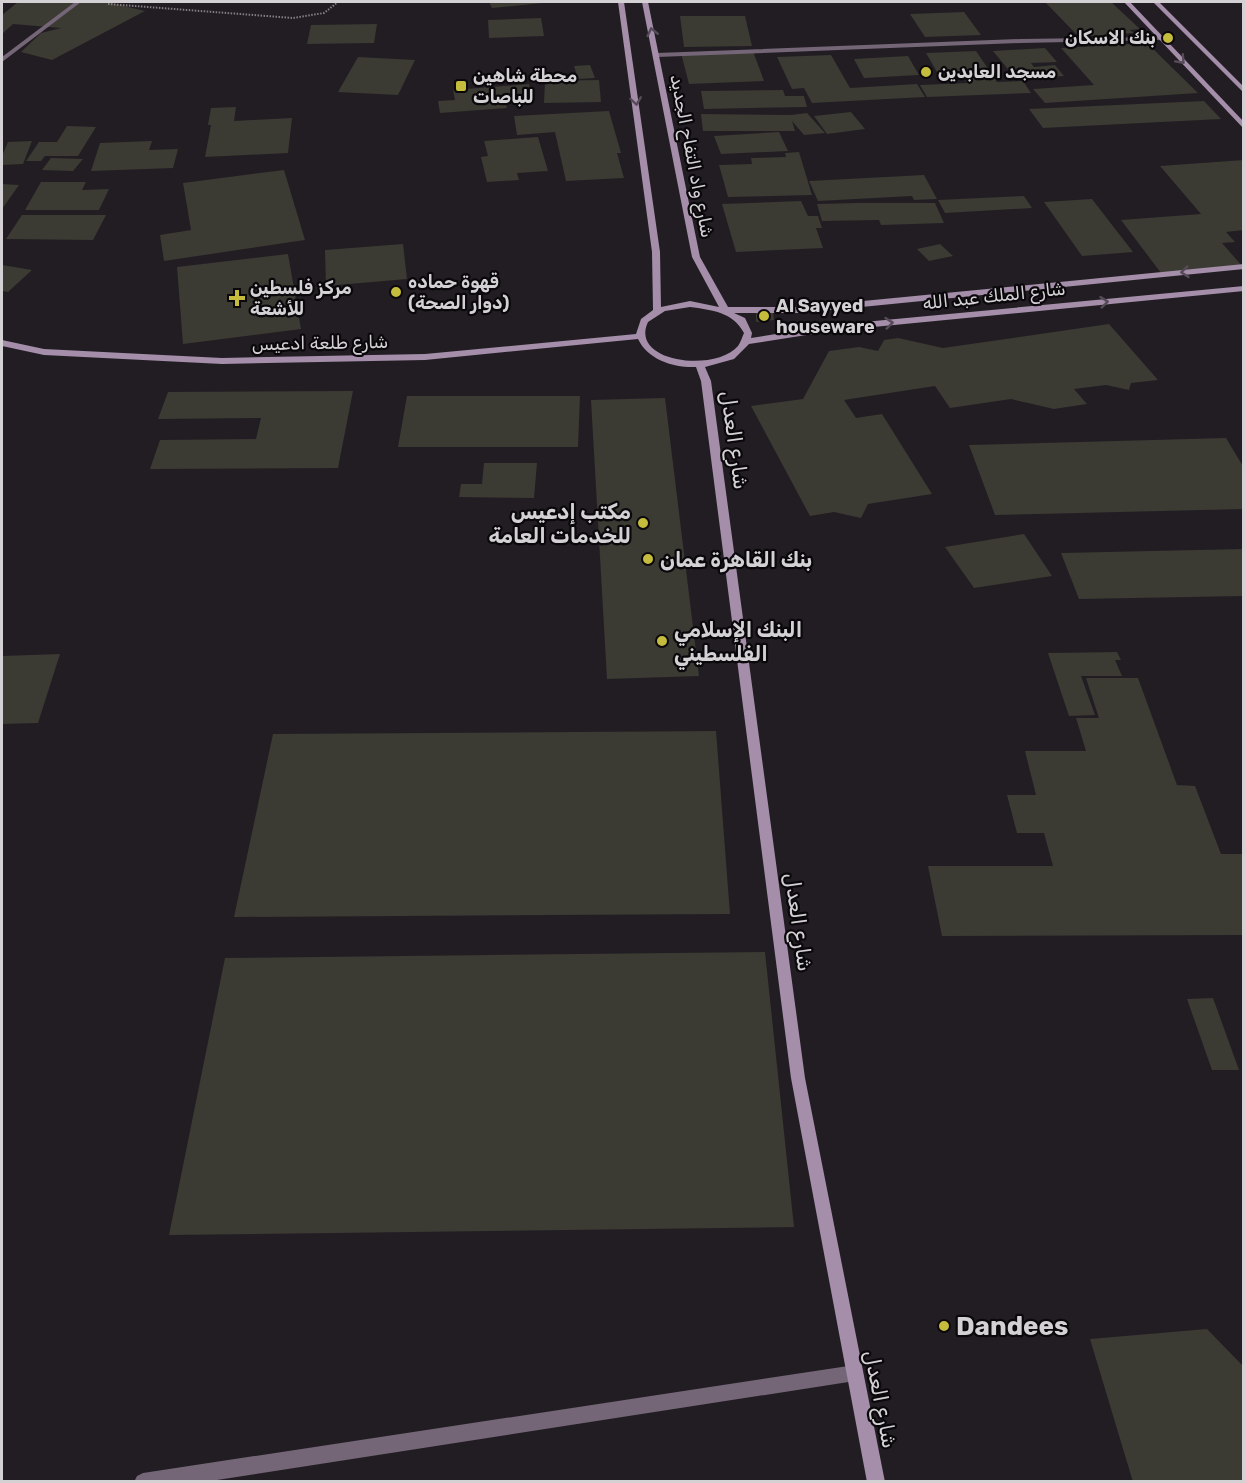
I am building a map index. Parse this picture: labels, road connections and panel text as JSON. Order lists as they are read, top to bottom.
{
  "streets": {
    "street": [
      "شارع واد التفاح الجديد",
      "شارع الملك عبد الله",
      "شارع طلعة ادعيس",
      "شارع العدل"
    ]
  },
  "crossings": [
    ["شارع واد التفاح الجديد", "شارع الملك عبد الله"],
    ["شارع واد التفاح الجديد", "شارع طلعة ادعيس"],
    ["شارع واد التفاح الجديد", "شارع العدل"],
    ["شارع الملك عبد الله", "شارع طلعة ادعيس"],
    ["شارع الملك عبد الله", "شارع العدل"],
    ["شارع طلعة ادعيس", "شارع العدل"]
  ],
  "places": {
    "other": [
      "بنك الاسكان",
      "مسجد العابدين",
      "قهوة حماده (دوار الصحة)",
      "Al Sayyed houseware",
      "مكتب إدعيس للخدمات العامة",
      "بنك القاهرة عمان",
      "البنك الإسلامي الفلسطيني",
      "Dandees"
    ],
    "transit": ["محطة شاهين للباصات"],
    "health": ["مركز فلسطين للأشعة"]
  }
}
